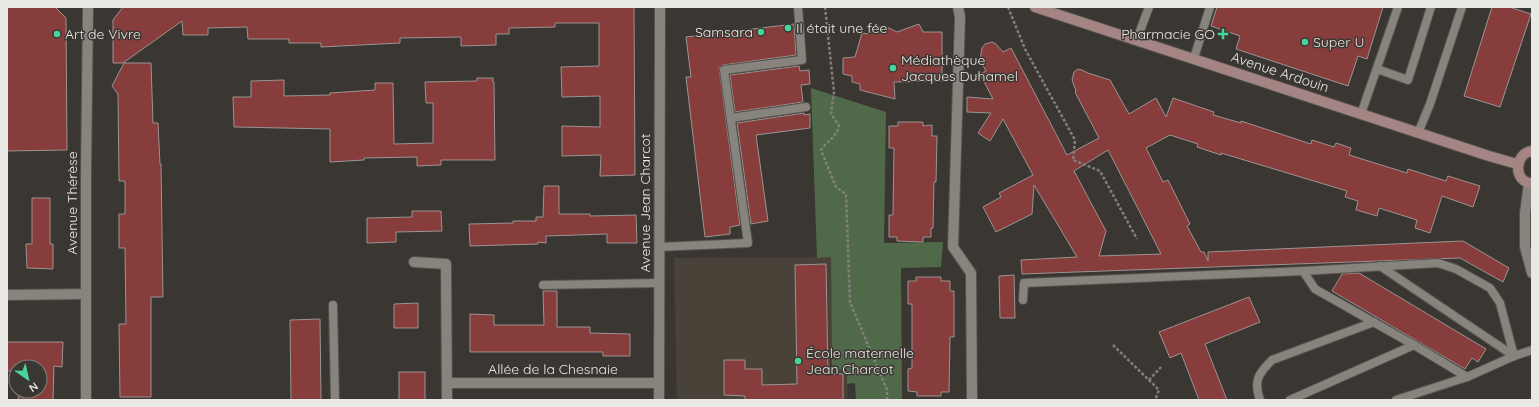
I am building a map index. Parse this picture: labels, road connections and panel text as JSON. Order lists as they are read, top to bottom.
{
  "streets": {
    "street": [
      "Avenue Ardouin",
      "Avenue Thérèse",
      "Avenue Jean Charcot",
      "Allée de la Chesnaie"
    ]
  },
  "crossings": [
    ["Avenue Jean Charcot", "Allée de la Chesnaie"]
  ],
  "places": {
    "other": [
      "Il était une fée",
      "Samsara",
      "Art de Vivre",
      "Super U",
      "Médiathèque Jacques Duhamel",
      "École maternelle Jean Charcot"
    ],
    "health": ["Pharmacie GO"]
  },
  "north": "bottom right"
}
